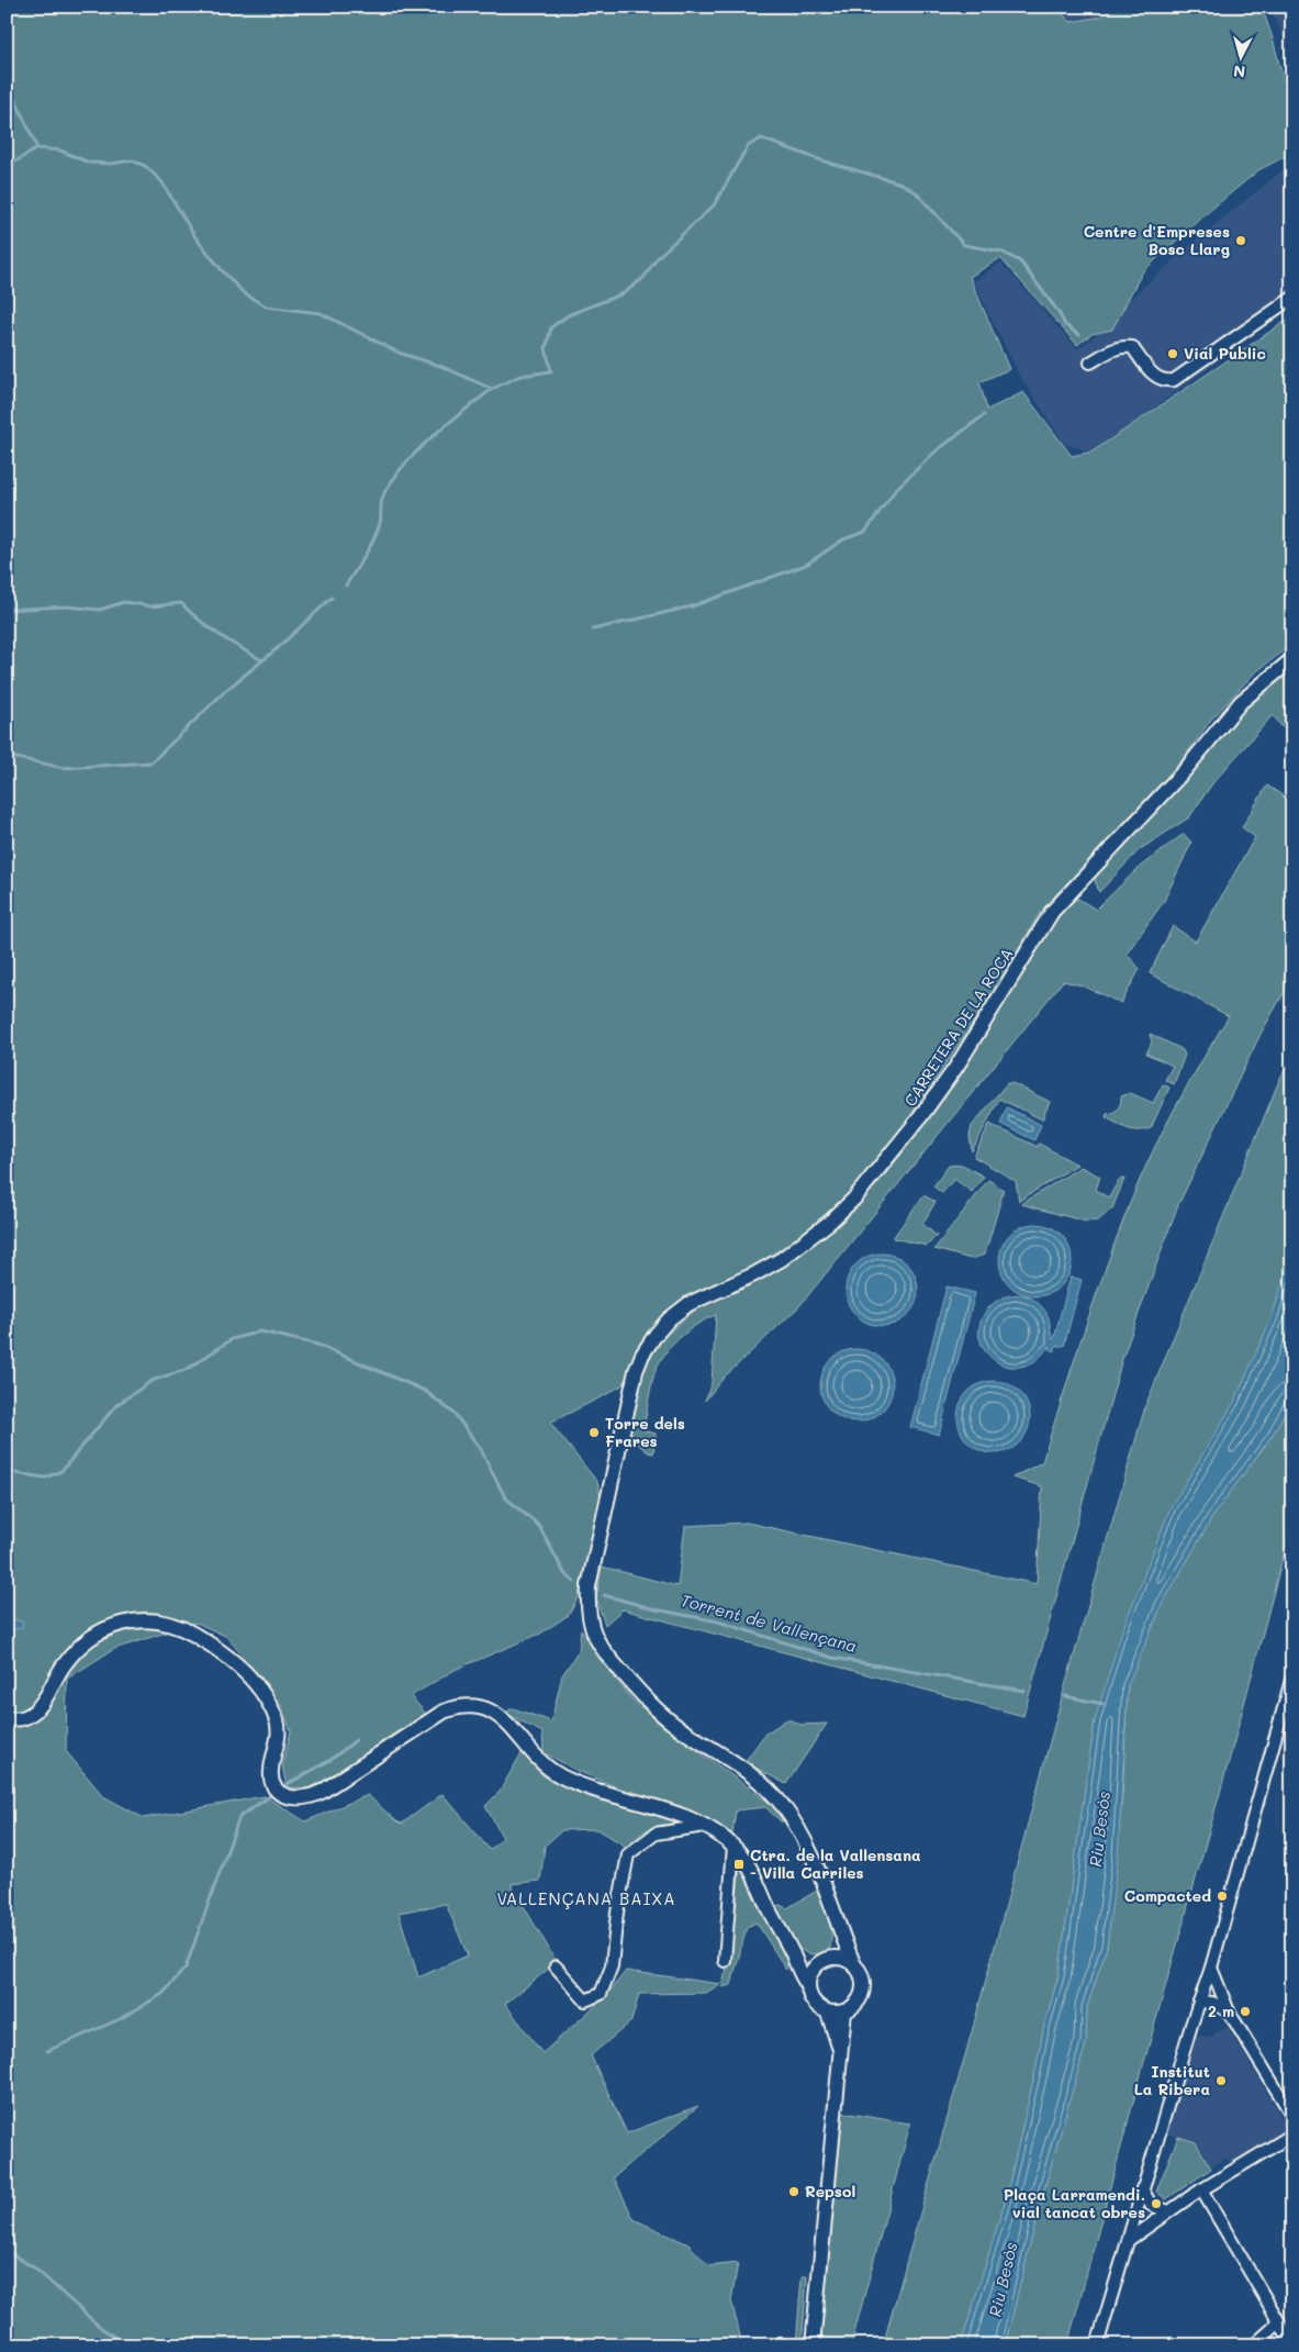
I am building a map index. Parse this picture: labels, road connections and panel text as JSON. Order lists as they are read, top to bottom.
{
  "streets": {
    "street": ["CARRETERA DE LA ROCA"]
  },
  "districts": ["VALLENÇANA BAIXA"],
  "water": ["Torrent de Vallençana", "Riu Besòs"],
  "places": {
    "other": [
      "Centre d'Empreses Bosc Llarg",
      "Vial Public",
      "Torre dels Frares",
      "Compacted",
      "2 m",
      "Institut La Ribera",
      "Repsol",
      "Plaça Larramendi. vial tancat obres"
    ],
    "transit": ["Ctra. de la Vallensana - Villa Carriles"]
  },
  "north": "bottom"
}
